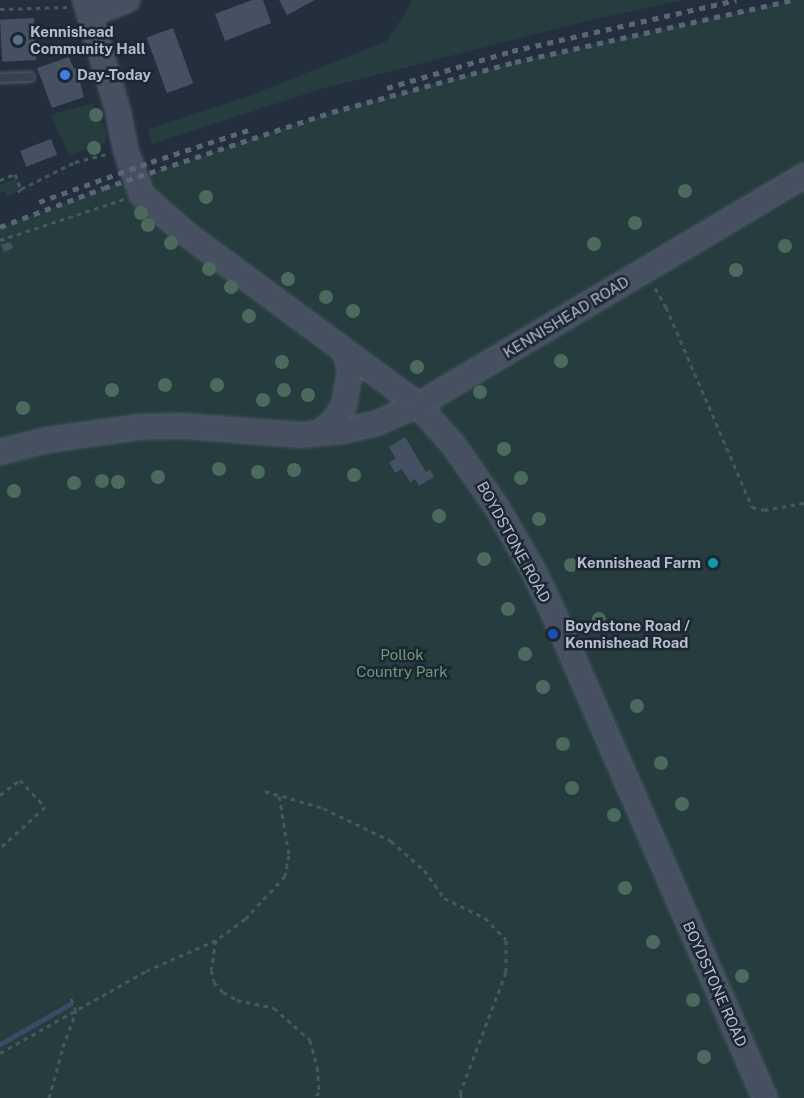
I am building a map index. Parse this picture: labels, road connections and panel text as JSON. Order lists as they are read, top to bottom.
{
  "streets": {
    "street": ["KENNISHEAD ROAD", "BOYDSTONE ROAD"]
  },
  "crossings": [
    ["KENNISHEAD ROAD", "BOYDSTONE ROAD"]
  ],
  "parks": ["Pollok Country Park"],
  "places": [
    "Kennishead Community Hall",
    "Day-Today",
    "Kennishead Farm",
    "Boydstone Road / Kennishead Road"
  ]
}
